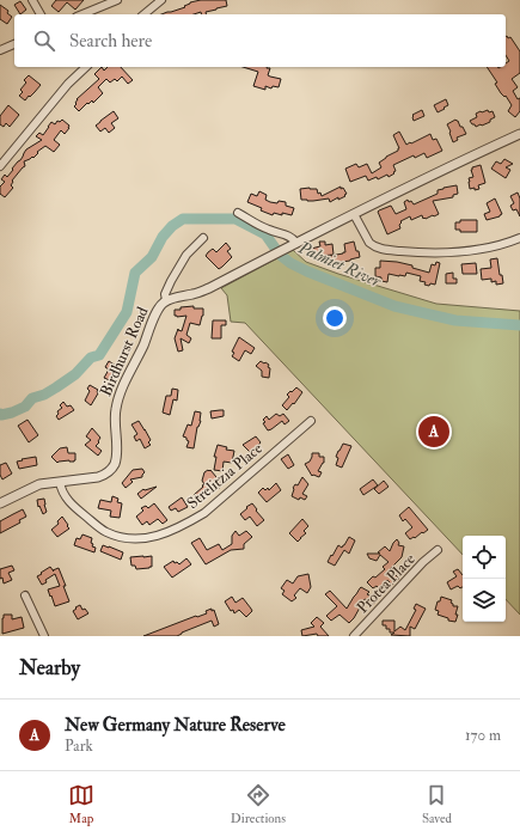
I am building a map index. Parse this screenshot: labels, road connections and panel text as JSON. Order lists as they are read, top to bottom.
{
  "streets": {
    "street": ["Birdhurst Road", "Strelitzia Place", "Protea Place"]
  },
  "crossings": [
    ["Birdhurst Road", "Strelitzia Place"]
  ],
  "water": ["Palmiet River"],
  "page": {
    "search": "Search here",
    "pins": "A",
    "heading": "Nearby",
    "list": [
      {
        "mark": "A",
        "name": "New Germany Nature Reserve",
        "note": "Park",
        "value": "170 m"
      }
    ],
    "nav": ["Map", "Directions", "Saved"]
  }
}
